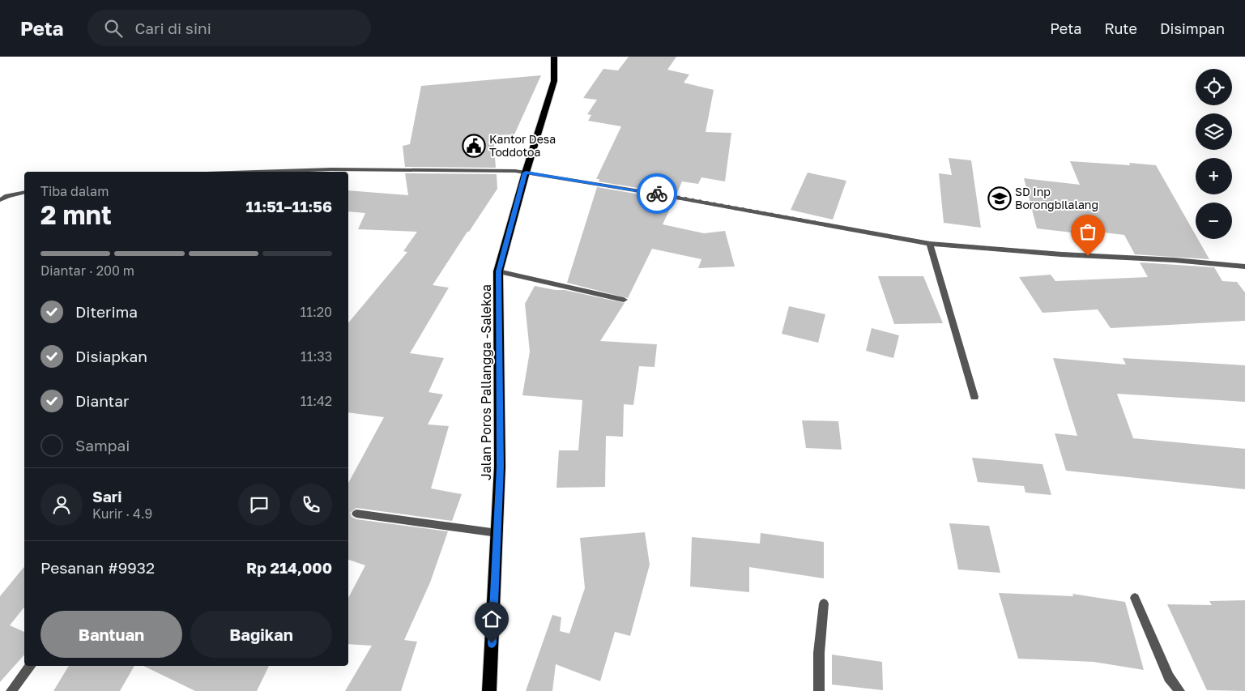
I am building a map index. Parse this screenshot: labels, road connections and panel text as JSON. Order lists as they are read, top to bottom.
{
  "streets": {
    "main road": ["Jalan Poros Pallangga -Salekoa"]
  },
  "places": {
    "public building": ["Kantor Desa Toddotoa"],
    "school or university": ["SD Inp Borongbilalang"]
  },
  "page": {
    "header": "Peta",
    "search": "Cari di sini",
    "nav": ["Peta", "Rute", "Disimpan"],
    "map_buttons": ["+", "−"],
    "heading": ["2 mnt", "Tiba dalam", "11:51–11:56"],
    "panel": [
      "Sari",
      "Kurir · 4.9",
      "Pesanan #9932",
      "Rp 214,000"
    ],
    "bar": "Diantar · 200 m",
    "list": [
      ["Diterima", "11:20"],
      ["Disiapkan", "11:33"],
      ["Diantar", "11:42"],
      "Sampai"
    ],
    "buttons": ["Bantuan", "Bagikan"]
  }
}
